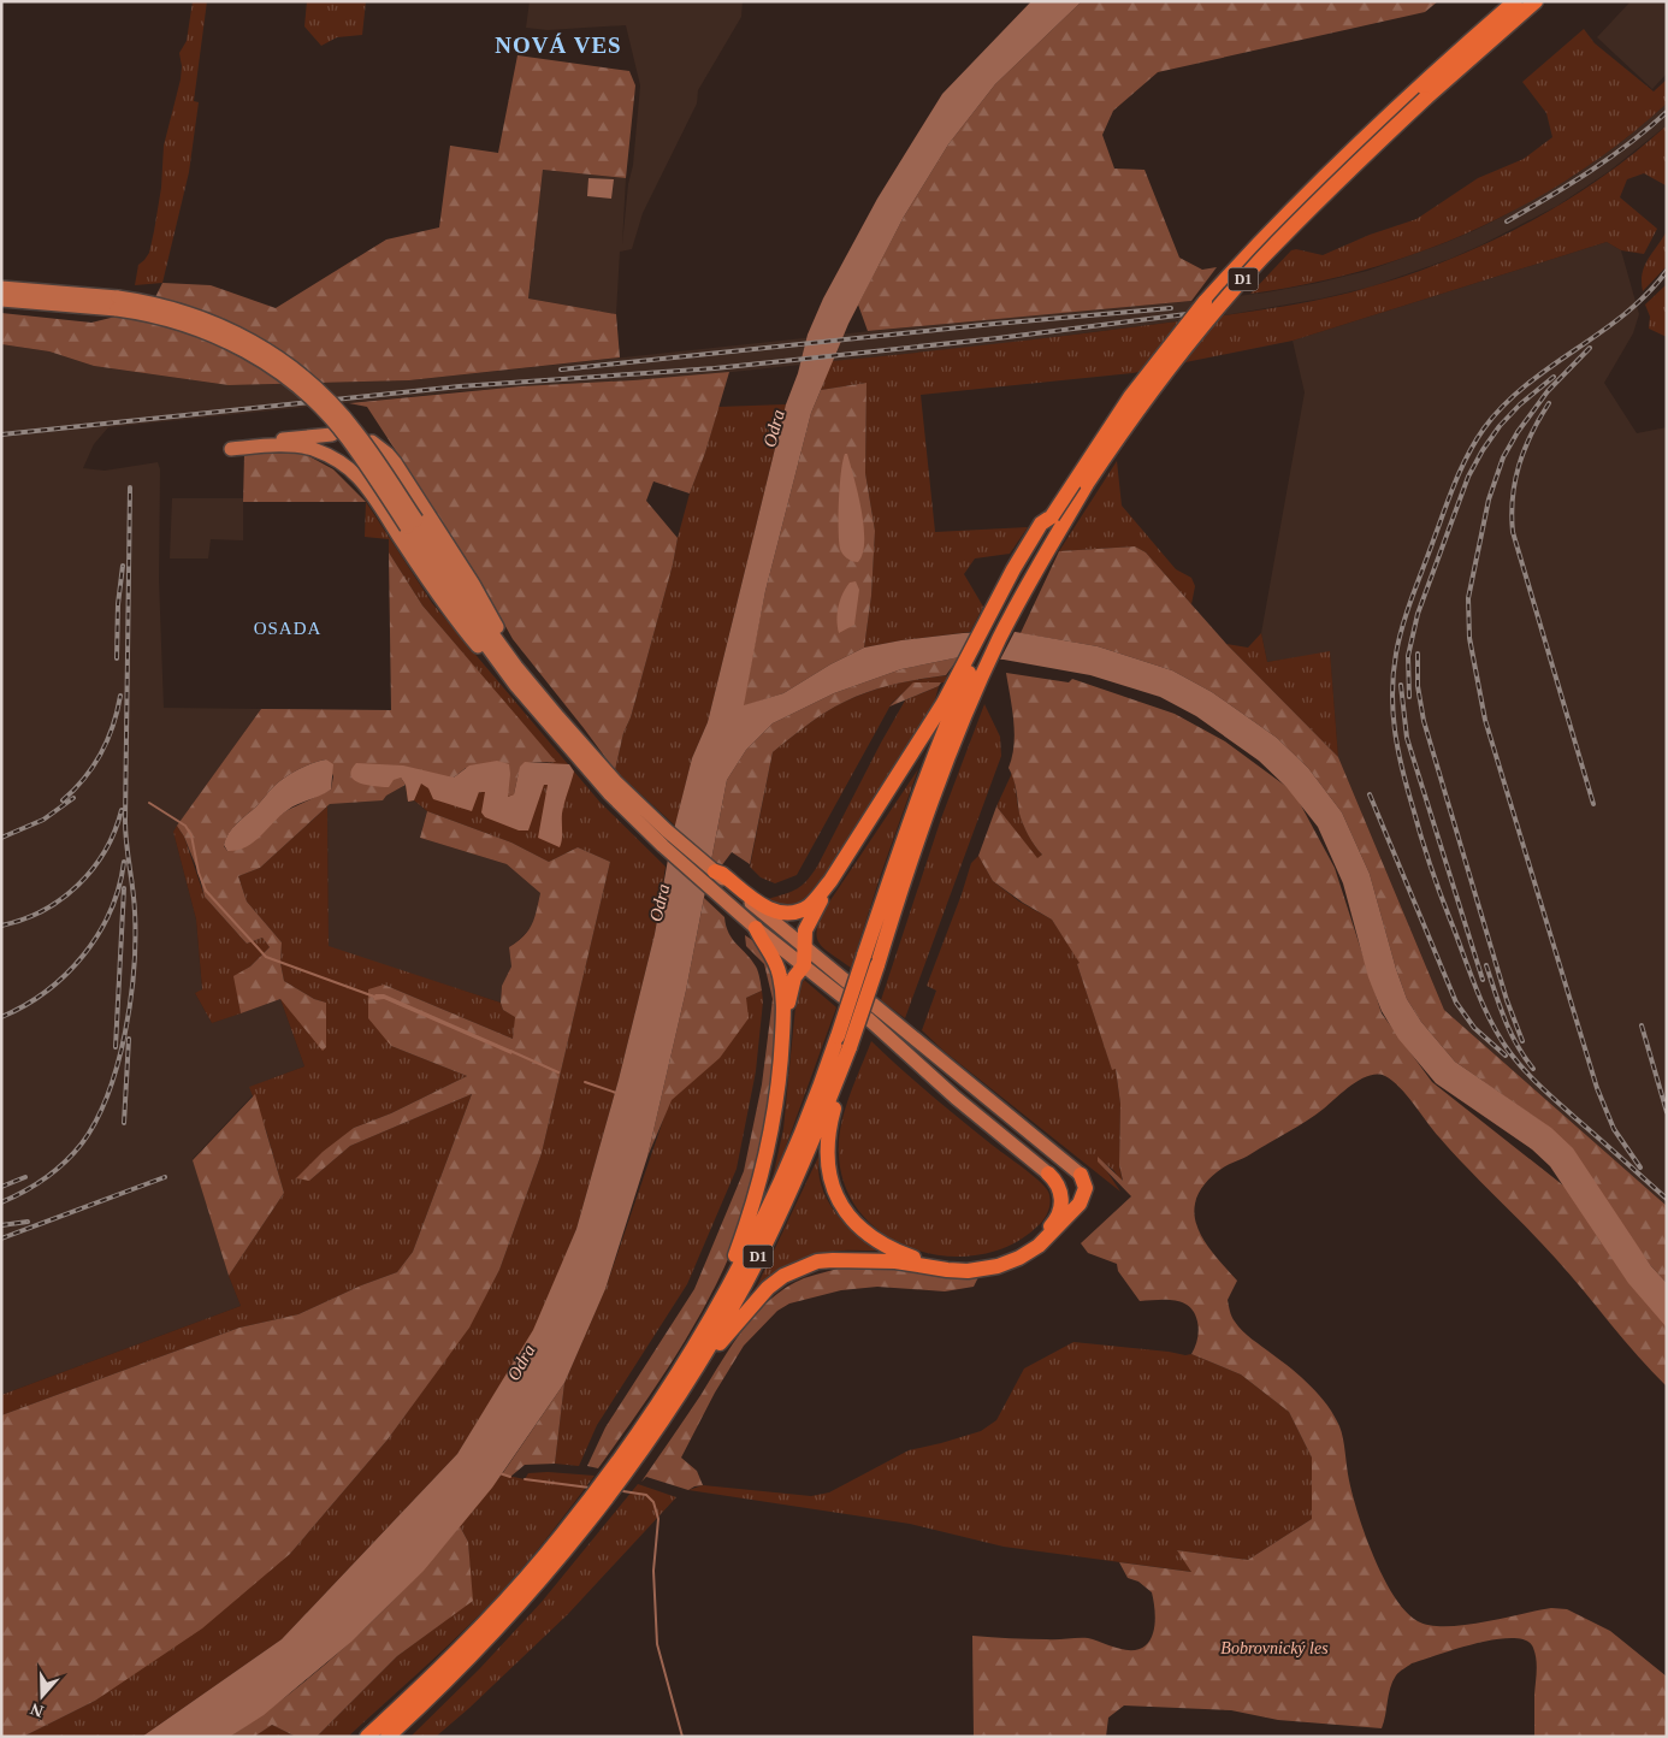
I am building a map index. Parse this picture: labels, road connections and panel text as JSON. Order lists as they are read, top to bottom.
{
  "streets": {
    "highway": ["D1"]
  },
  "districts": ["NOVÁ VES", "OSADA"],
  "water": ["Odra"],
  "parks": ["Bobrovnický les"],
  "north": "bottom"
}
